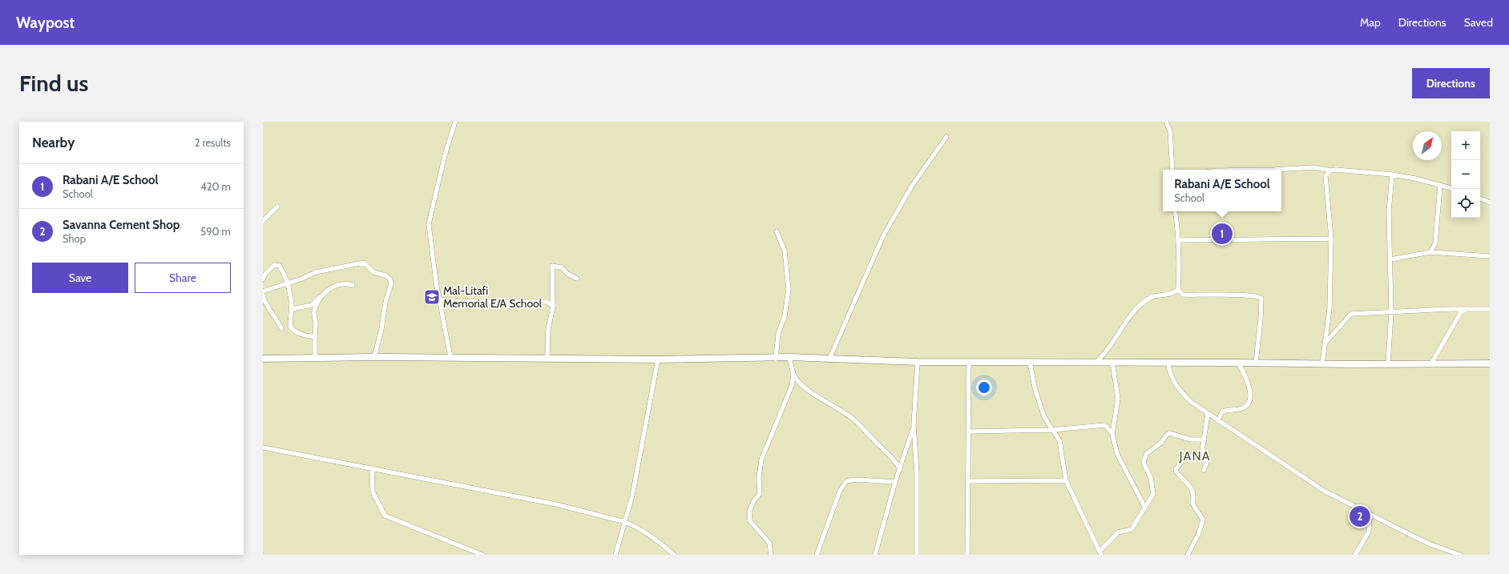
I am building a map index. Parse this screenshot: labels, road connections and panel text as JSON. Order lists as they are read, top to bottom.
{
  "districts": ["JANA"],
  "places": {
    "school or university": ["Mal-Litafi Memorial E/A School"]
  },
  "north": "top right",
  "page": {
    "header": "Waypost",
    "nav": ["Map", "Directions", "Saved"],
    "buttons": [
      "Directions",
      ["Save", "Share"]
    ],
    "title": "Find us",
    "heading": ["Nearby", "2 results"],
    "map_buttons": ["+", "−"],
    "list": [
      {
        "mark": "1",
        "name": "Rabani A/E School",
        "note": "School",
        "value": "420 m"
      },
      {
        "mark": "2",
        "name": "Savanna Cement Shop",
        "note": "Shop",
        "value": "590 m"
      }
    ],
    "popup": ["Rabani A/E School", "School"],
    "pins": ["1", "2"]
  }
}
